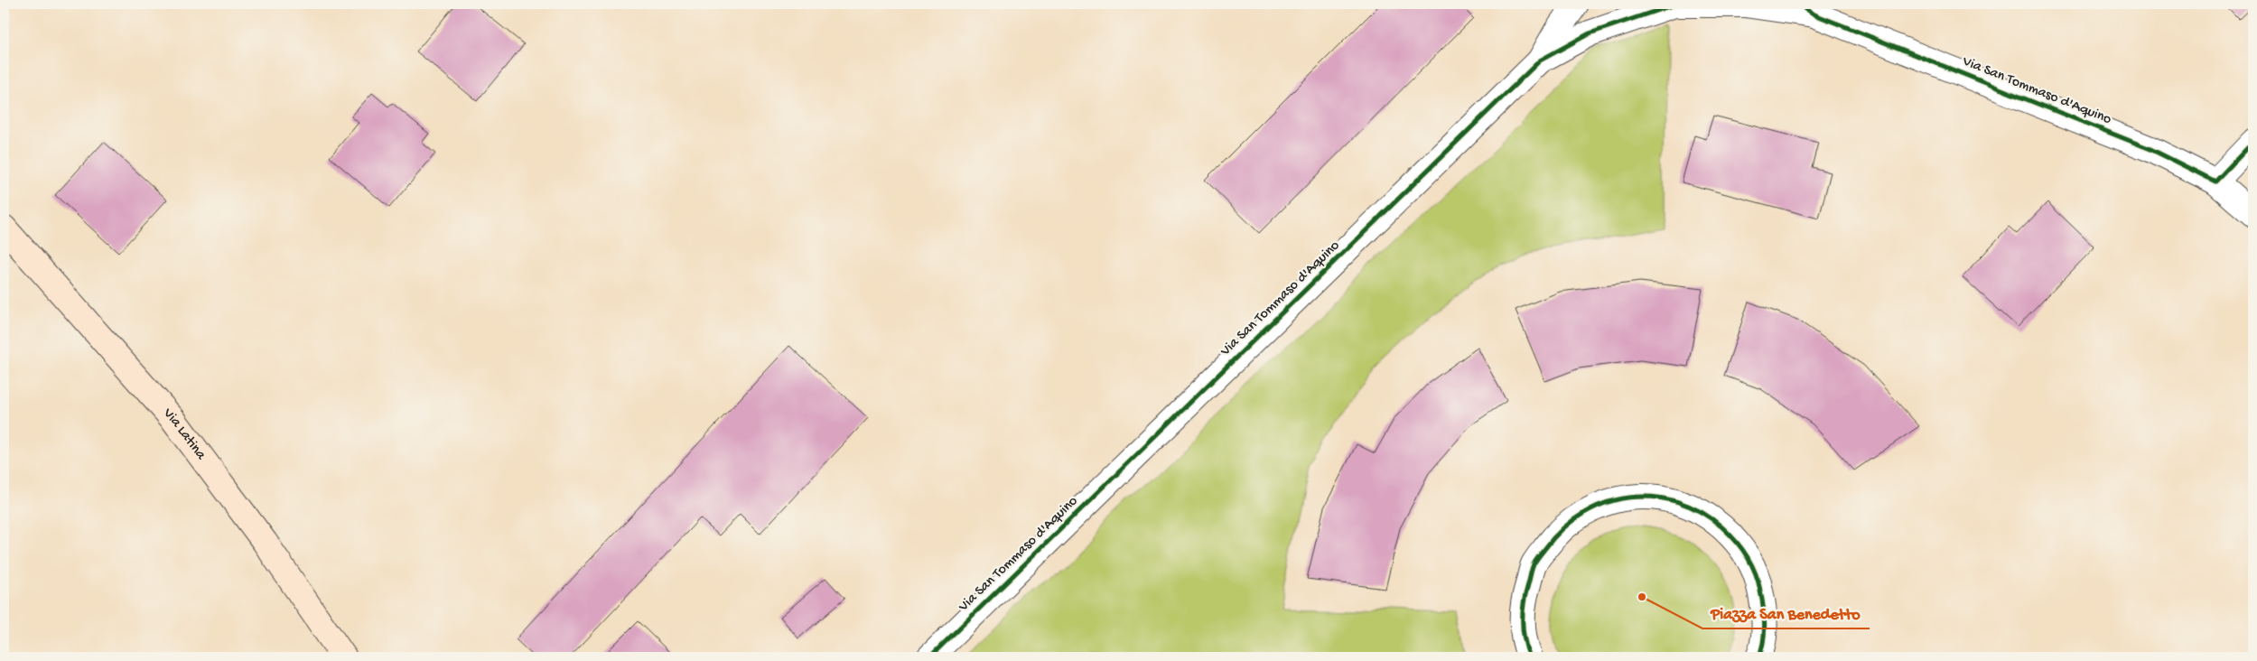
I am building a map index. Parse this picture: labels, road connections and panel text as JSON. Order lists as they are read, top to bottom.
{
  "streets": {
    "main road": ["Via Latina"],
    "street": ["Via San Tommaso d'Aquino"]
  },
  "places": ["Piazza San Benedetto"]
}
